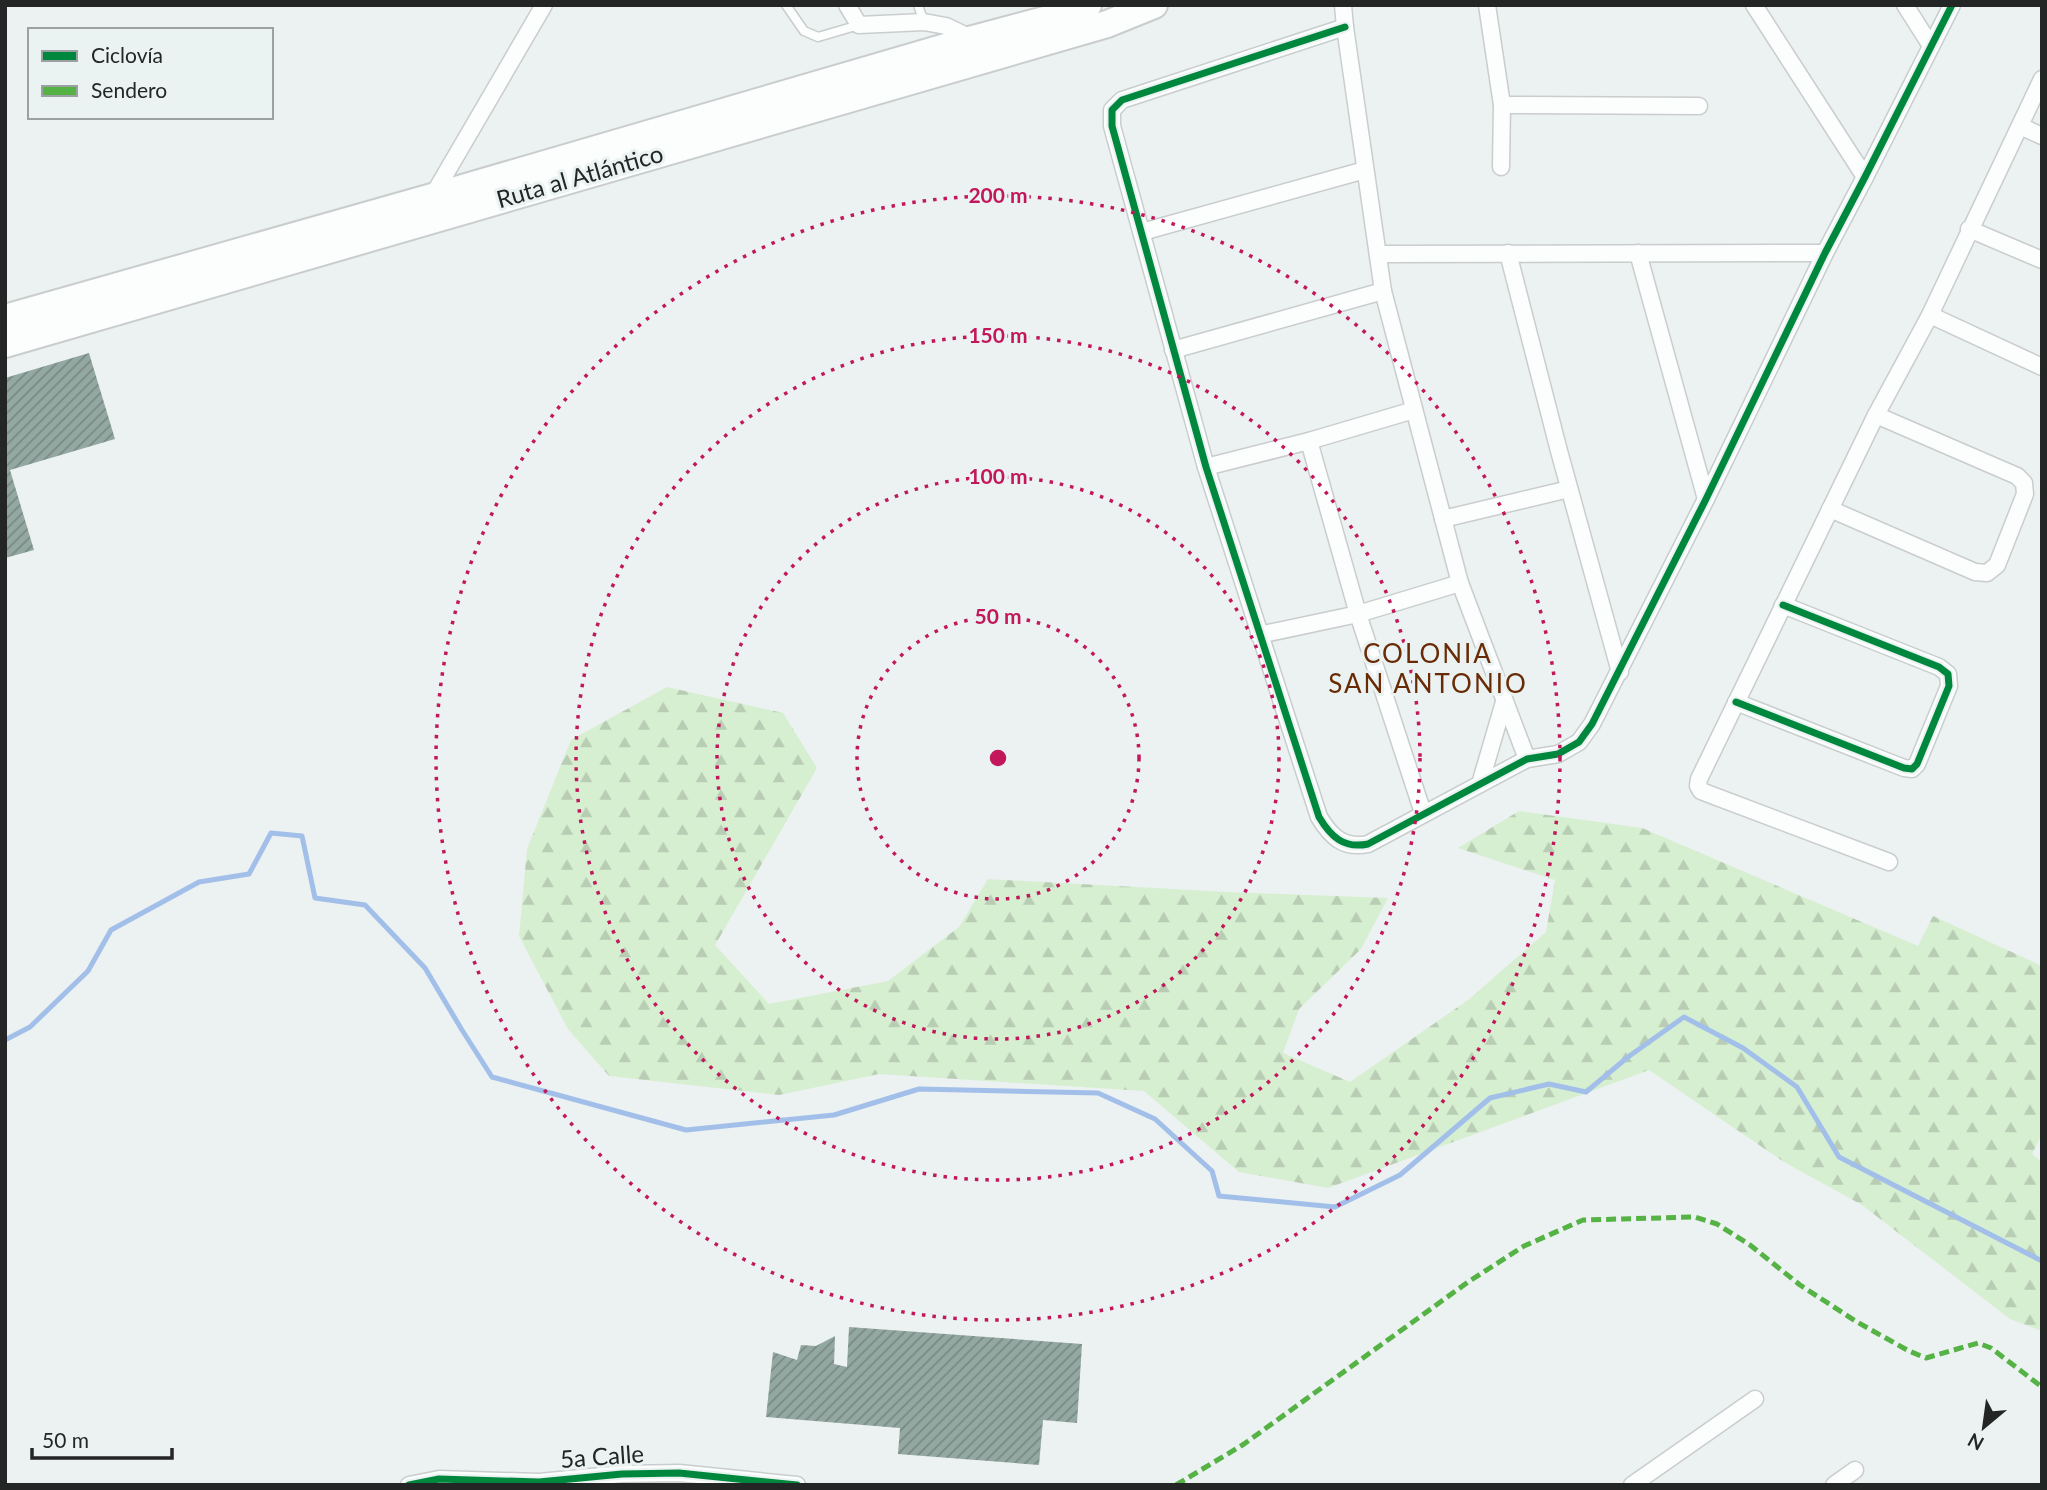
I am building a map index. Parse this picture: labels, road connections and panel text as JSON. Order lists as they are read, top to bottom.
{
  "streets": {
    "highway": ["Ruta al Atlántico"],
    "street": ["5a Calle"]
  },
  "districts": ["COLONIA SAN ANTONIO"],
  "legend": ["Ciclovía", "Sendero"],
  "scale_bar": "50 m",
  "north": "bottom left",
  "rings": [
    "200 m",
    "150 m",
    "100 m",
    "50 m"
  ]
}
